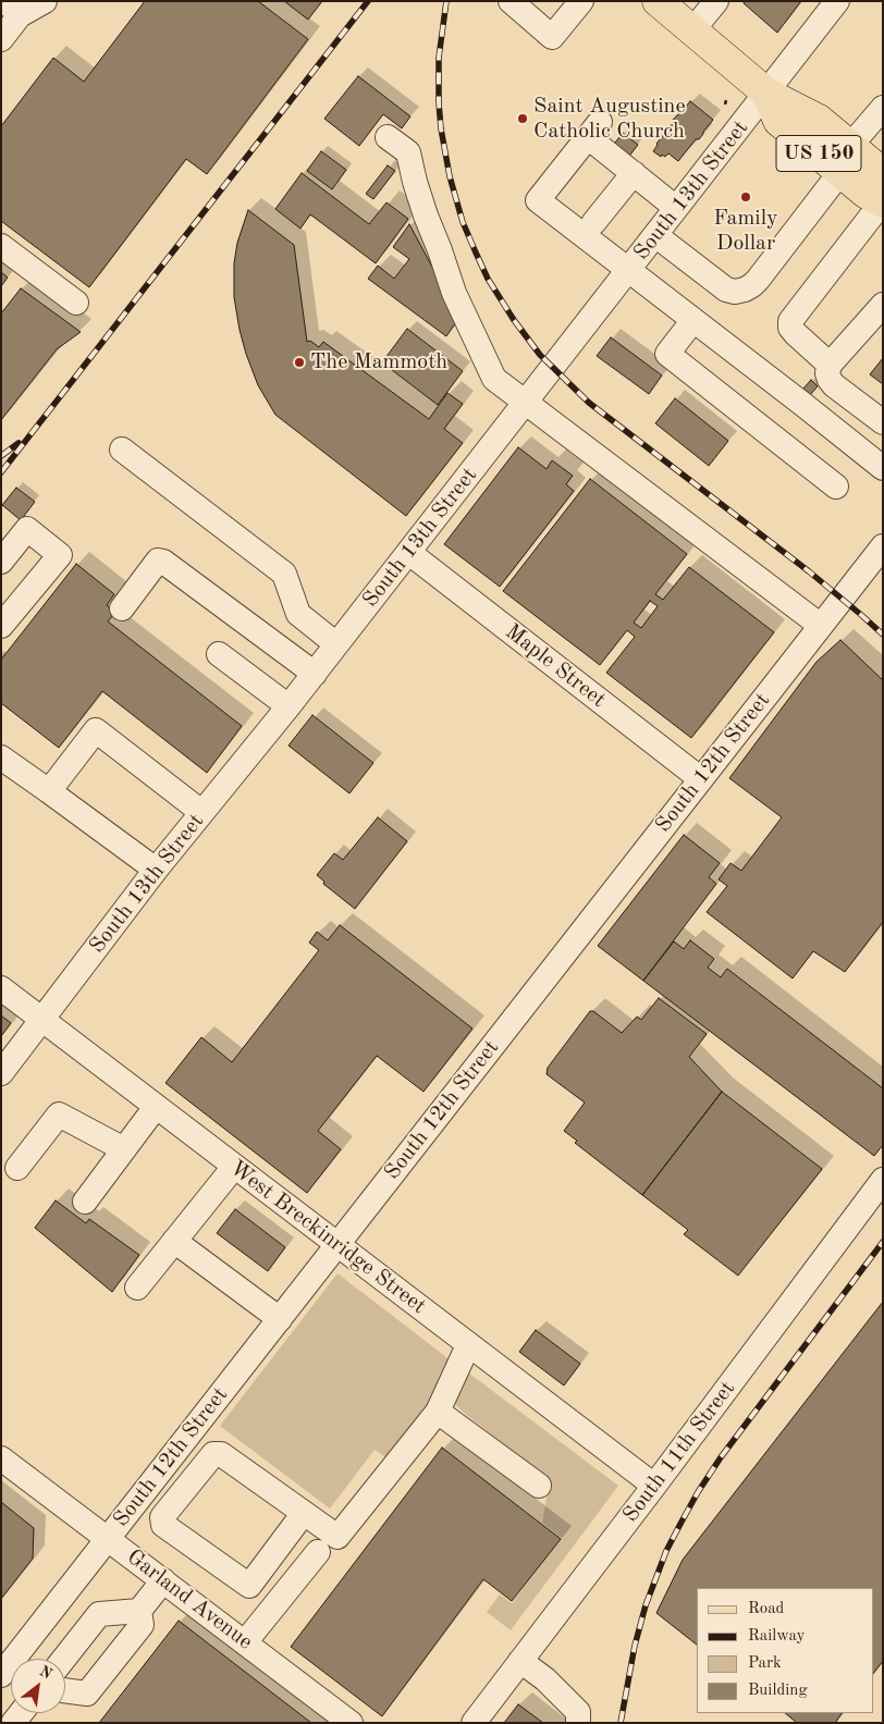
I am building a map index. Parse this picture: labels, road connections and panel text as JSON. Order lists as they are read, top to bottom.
{
  "streets": {
    "main road": ["US 150"],
    "street": [
      "South 13th Street",
      "Maple Street",
      "South 12th Street",
      "West Breckinridge Street",
      "South 11th Street",
      "Garland Avenue"
    ]
  },
  "crossings": [
    ["US 150", "South 13th Street"],
    ["South 13th Street", "Maple Street"],
    ["South 13th Street", "West Breckinridge Street"],
    ["Maple Street", "South 12th Street"],
    ["South 12th Street", "West Breckinridge Street"],
    ["South 12th Street", "Garland Avenue"],
    ["West Breckinridge Street", "South 11th Street"]
  ],
  "places": ["Saint Augustine Catholic Church", "Family Dollar", "The Mammoth"],
  "legend": [
    "Road",
    "Railway",
    "Park",
    "Building"
  ],
  "north": "top right"
}
